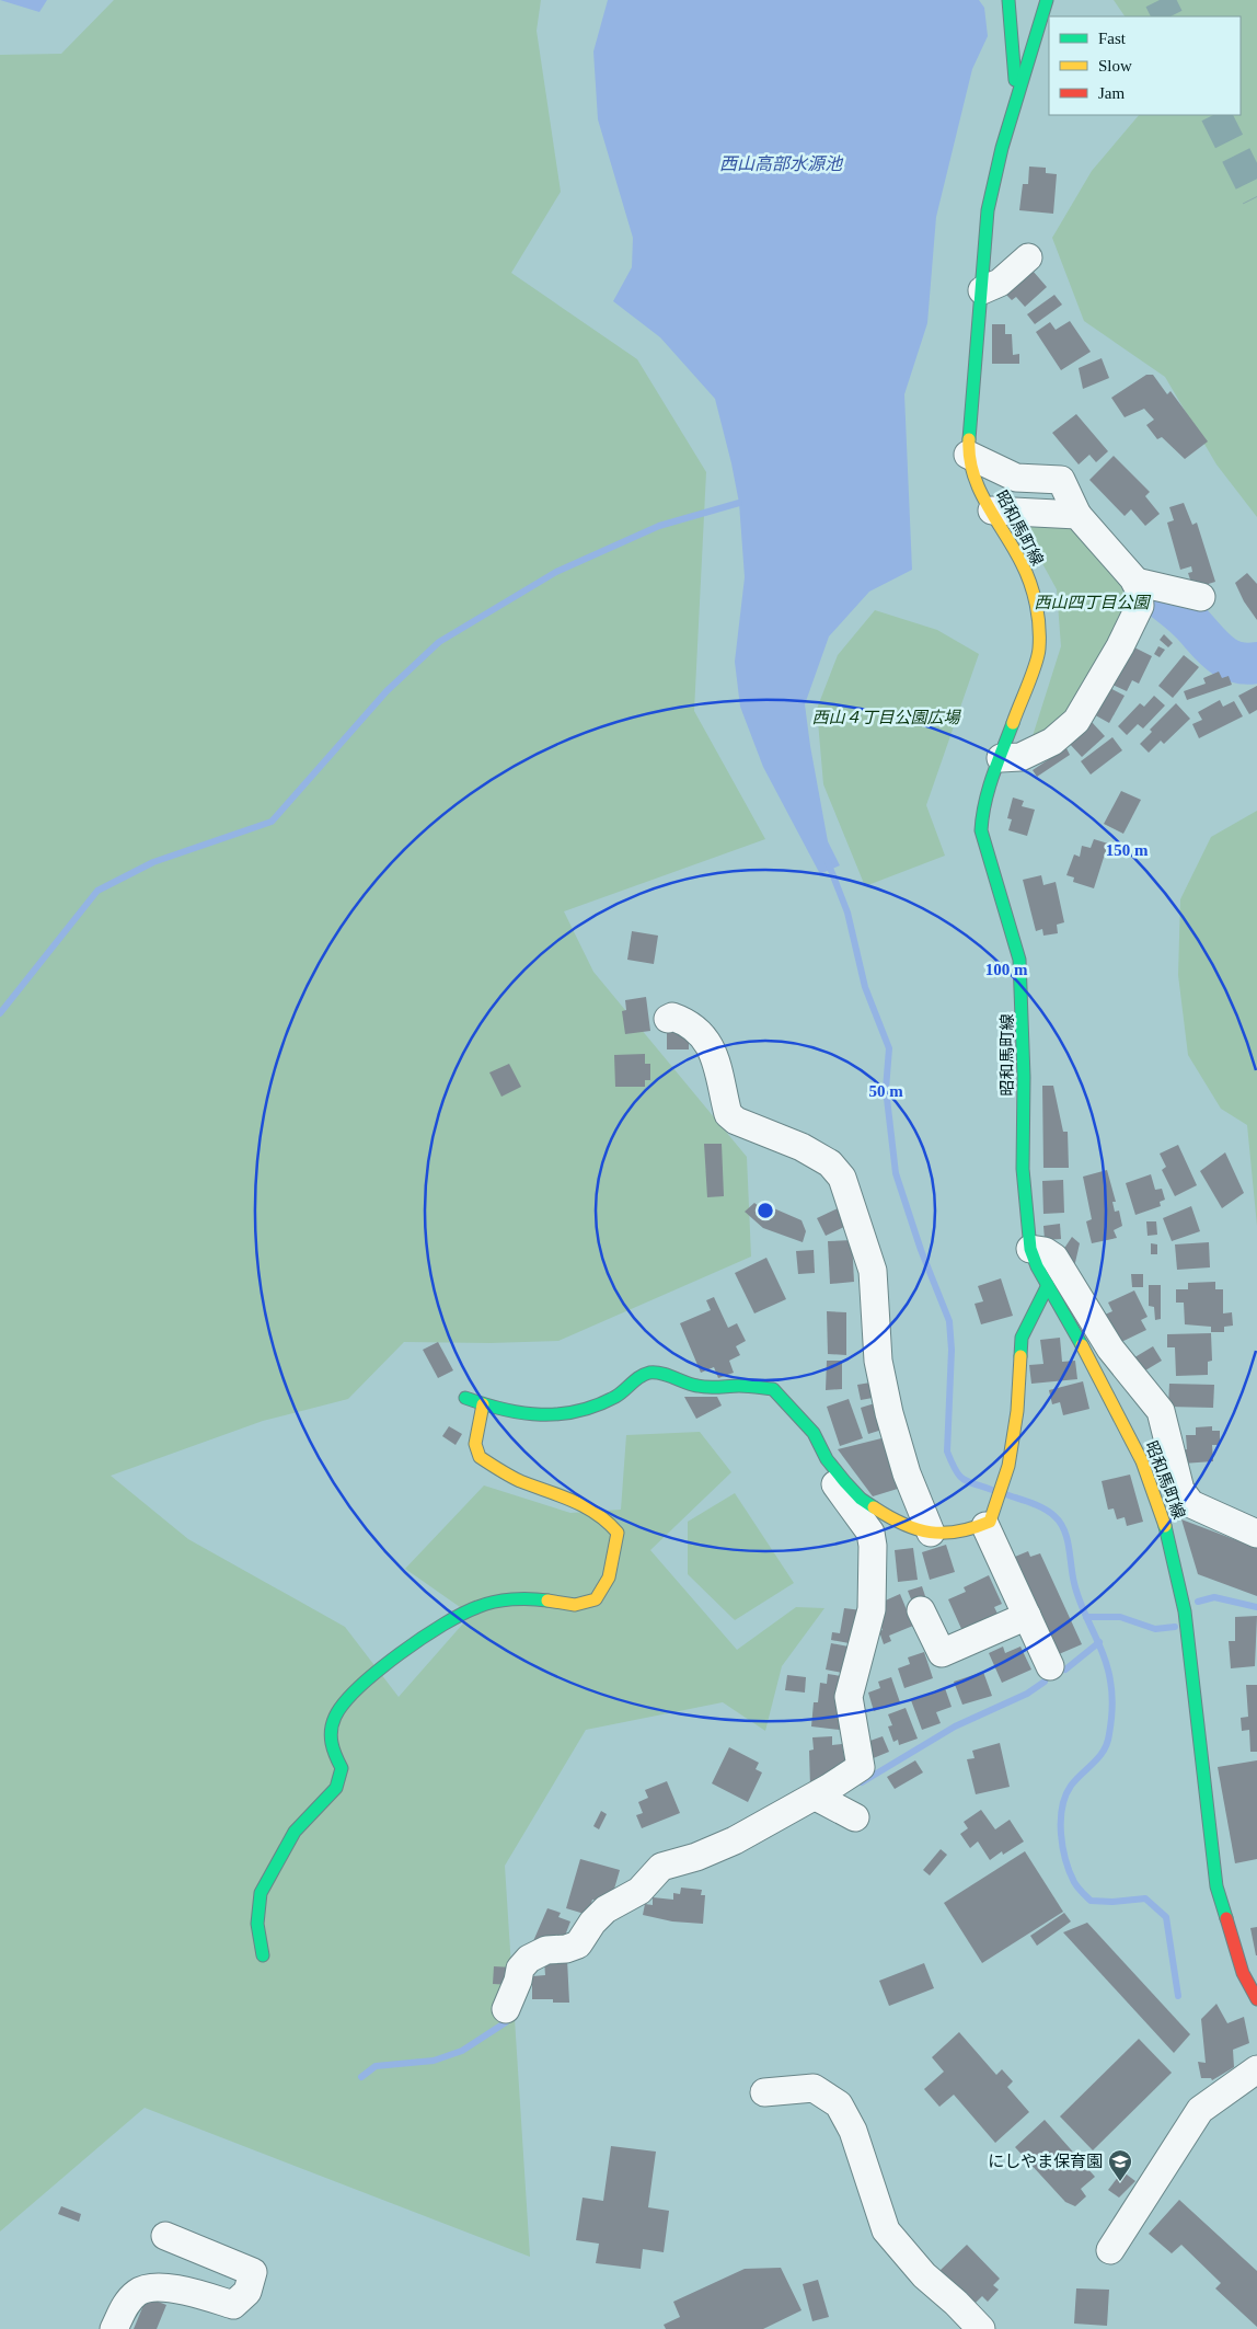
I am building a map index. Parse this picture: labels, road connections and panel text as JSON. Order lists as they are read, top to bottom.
{
  "streets": {
    "main road": ["昭和馬町線"]
  },
  "water": ["西山高部水源池"],
  "parks": ["西山四丁目公園", "西山４丁目公園広場"],
  "places": {
    "school or university": ["にしやま保育園"]
  },
  "legend": ["Fast", "Slow", "Jam"],
  "rings": ["150 m", "100 m", "50 m"]
}
